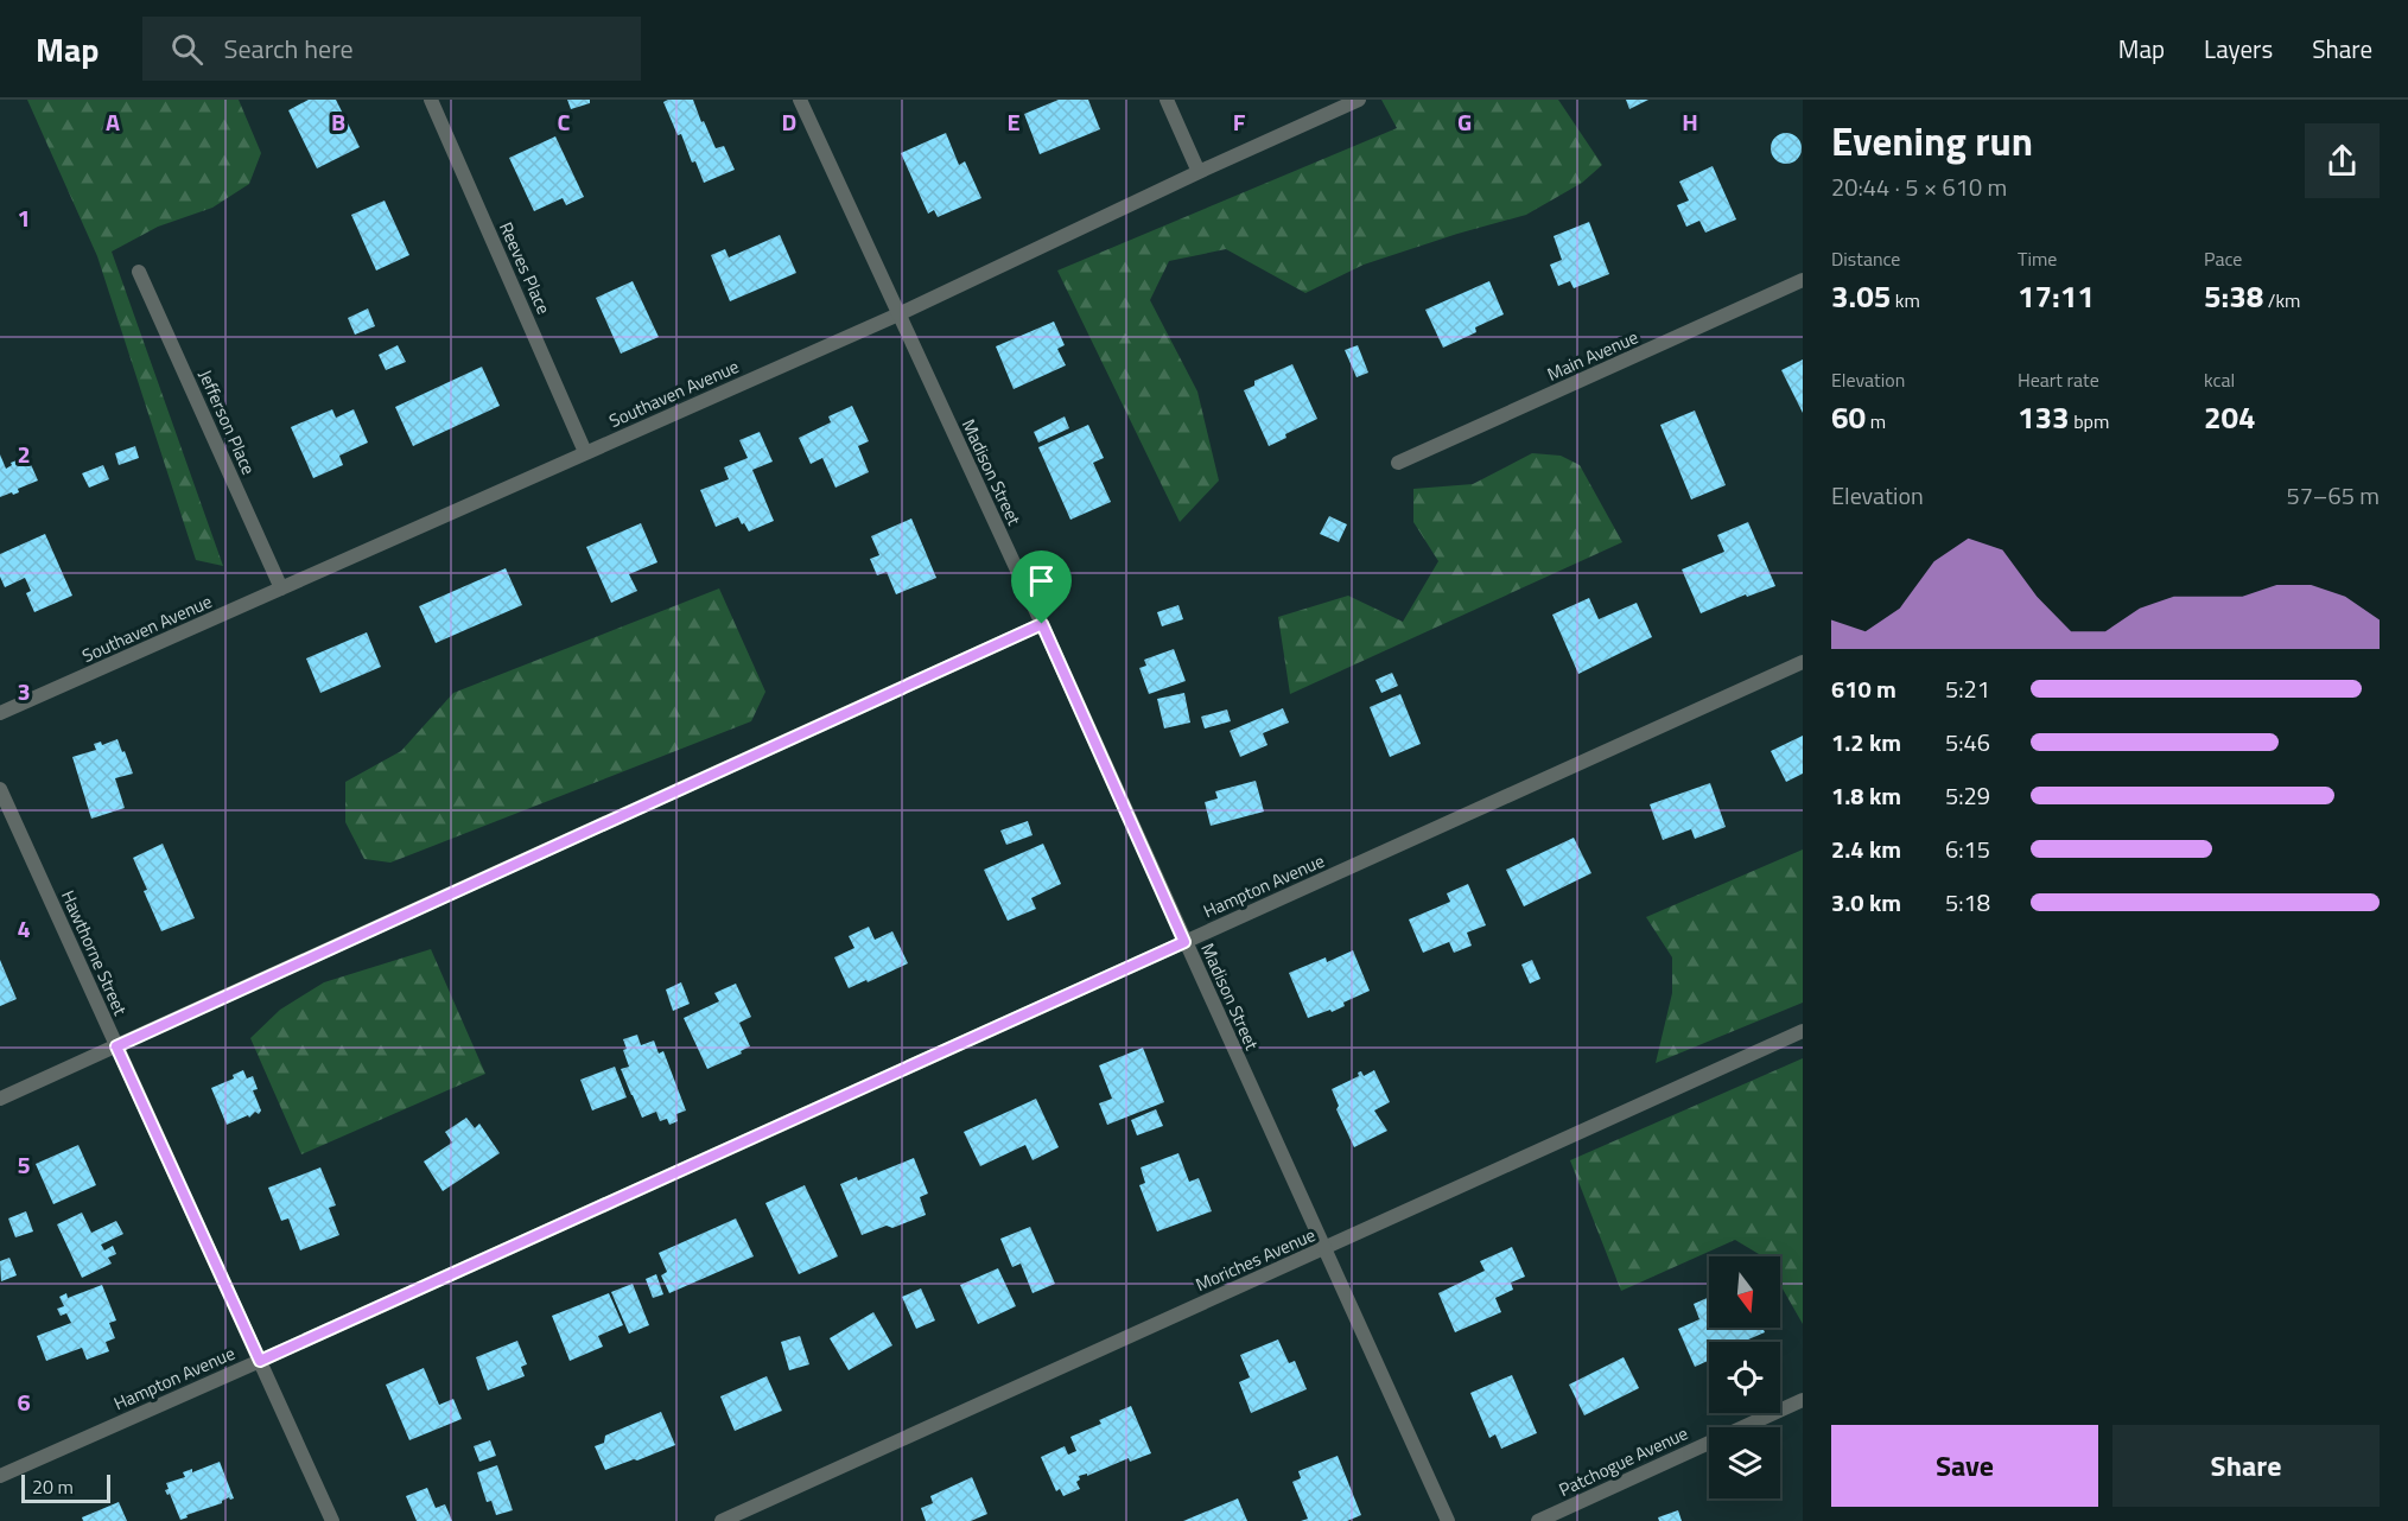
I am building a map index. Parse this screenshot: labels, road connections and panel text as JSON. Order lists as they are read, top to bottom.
{
  "streets": {
    "street": [
      "Reeves Place",
      "Main Avenue",
      "Southaven Avenue",
      "Jefferson Place",
      "Madison Street",
      "Hampton Avenue",
      "Hawthorne Street",
      "Moriches Avenue",
      "Patchogue Avenue"
    ]
  },
  "crossings": [
    ["Reeves Place", "Southaven Avenue"],
    ["Southaven Avenue", "Jefferson Place"],
    ["Southaven Avenue", "Madison Street"],
    ["Madison Street", "Hampton Avenue"],
    ["Madison Street", "Moriches Avenue"],
    ["Hampton Avenue", "Hawthorne Street"]
  ],
  "scale_bar": "20 m",
  "north": "bottom",
  "page": {
    "header": "Map",
    "search": "Search here",
    "nav": ["Map", "Layers", "Share"],
    "heading": ["Evening run", "20:44 · 5 × 610 m"],
    "stats": [
      ["Distance", "3.05 km"],
      ["Time", "17:11"],
      ["Pace", "5:38 /km"],
      ["Elevation", "60 m"],
      ["Heart rate", "133 bpm"],
      ["kcal", "204"]
    ],
    "chart": ["Elevation", "57–65 m"],
    "list": [
      {
        "name": "610 m",
        "note": "5:21"
      },
      {
        "name": "1.2 km",
        "note": "5:46"
      },
      {
        "name": "1.8 km",
        "note": "5:29"
      },
      {
        "name": "2.4 km",
        "note": "6:15"
      },
      {
        "name": "3.0 km",
        "note": "5:18"
      }
    ],
    "buttons": ["Save", "Share"],
    "scale": "20 m"
  },
  "grid": {
    "columns": [
      "A",
      "B",
      "C",
      "D",
      "E",
      "F",
      "G",
      "H"
    ],
    "rows": [
      "1",
      "2",
      "3",
      "4",
      "5",
      "6"
    ]
  }
}
